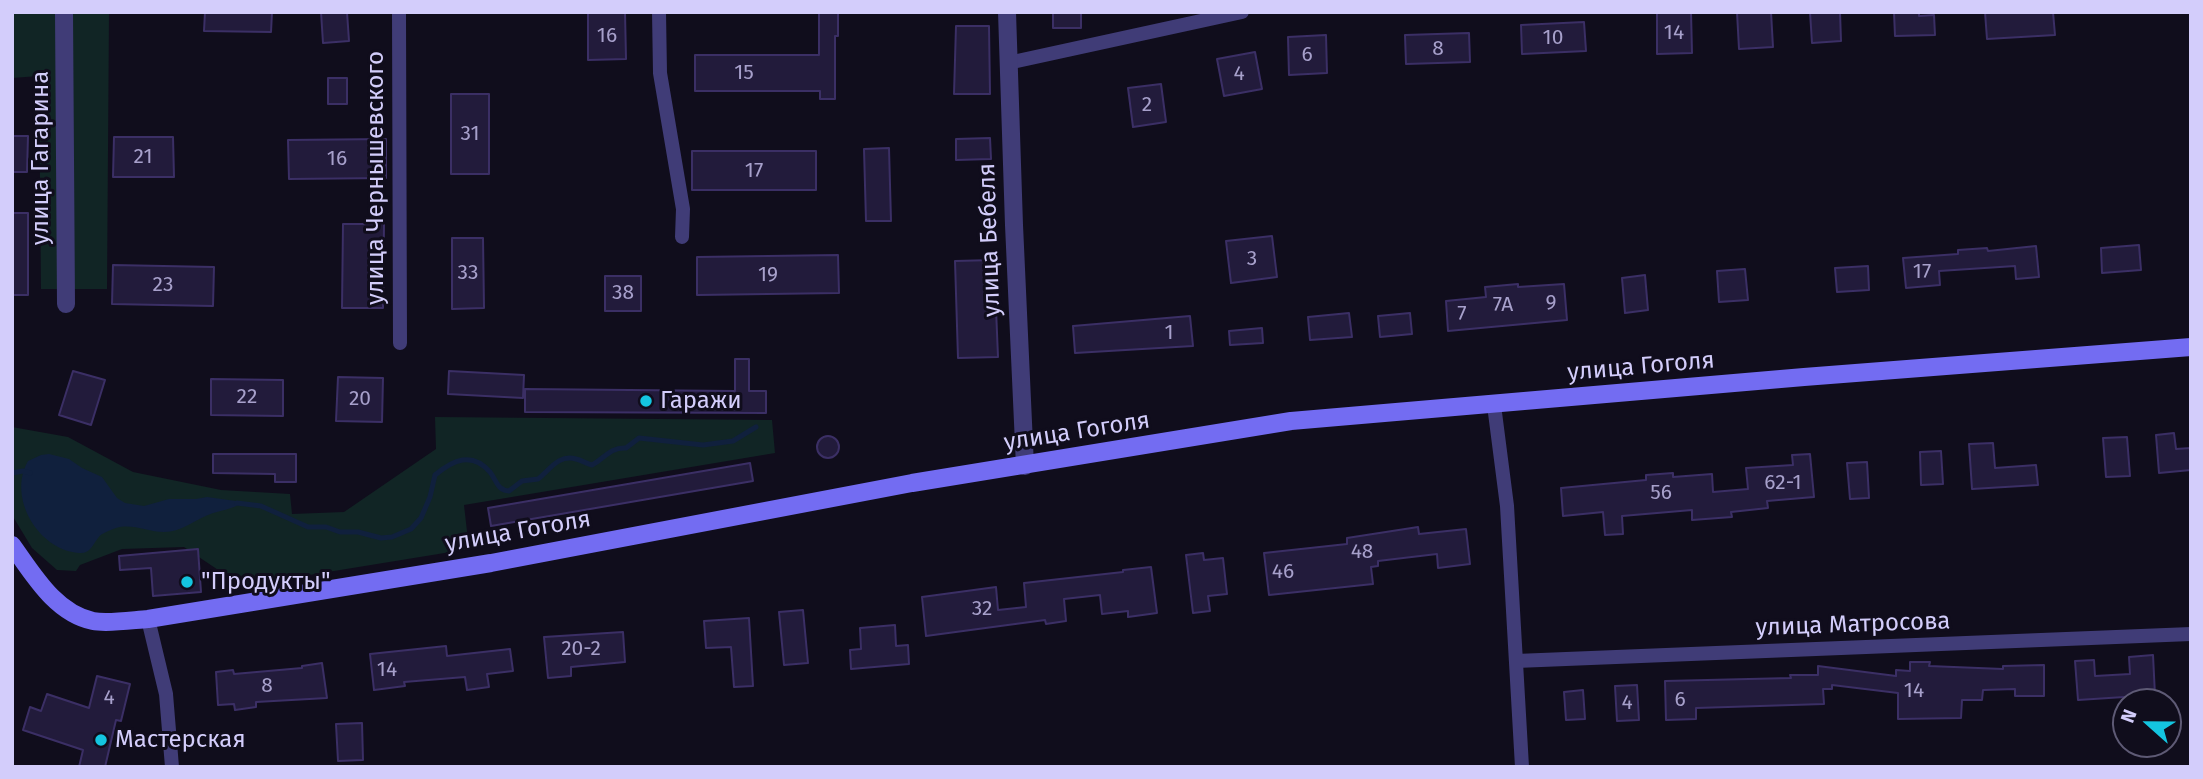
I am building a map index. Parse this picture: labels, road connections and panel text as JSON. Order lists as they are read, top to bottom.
{
  "streets": {
    "main road": ["улица Гоголя"],
    "street": [
      "улица Гагарина",
      "улица Чернышевского",
      "улица Бебеля",
      "улица Матросова"
    ]
  },
  "crossings": [
    ["улица Бебеля", "улица Гоголя"]
  ],
  "places": ["Гаражи", "\"Продукты\"", "Мастерская"],
  "house_numbers": [
    "14",
    "16",
    "10",
    "8",
    "6",
    "15",
    "4",
    "2",
    "31",
    "21",
    "16",
    "17",
    "3",
    "17",
    "33",
    "19",
    "23",
    "38",
    "9",
    "7А",
    "7",
    "1",
    "22",
    "20",
    "62-1",
    "56",
    "48",
    "46",
    "32",
    "20-2",
    "14",
    "8",
    "14",
    "4",
    "6",
    "4"
  ],
  "north": "left"
}
